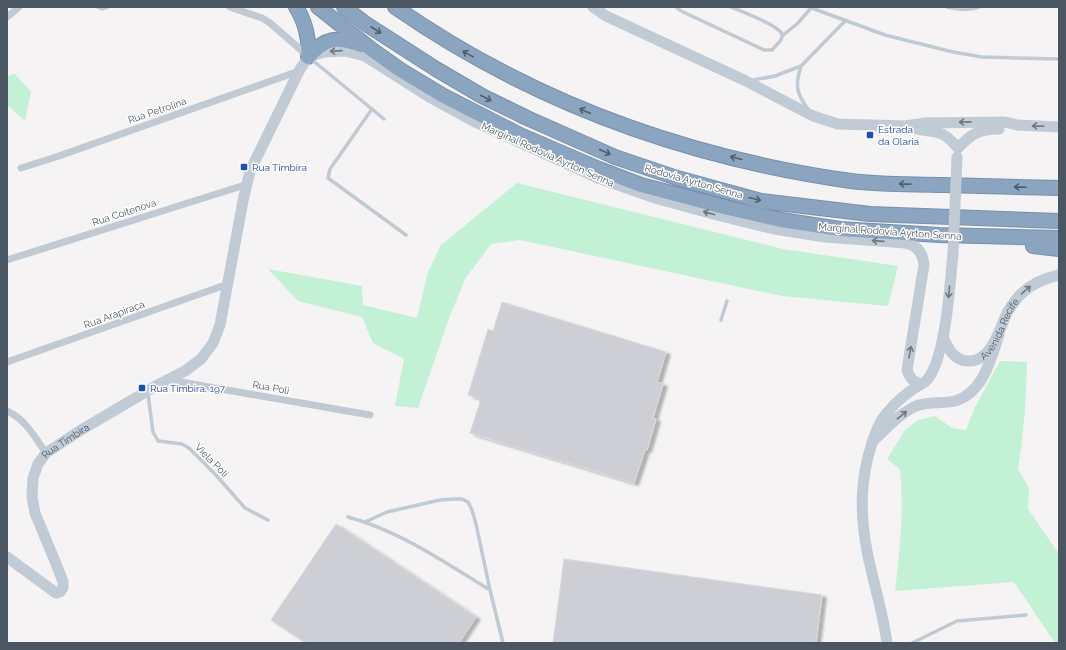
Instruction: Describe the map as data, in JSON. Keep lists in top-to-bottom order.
{
  "streets": {
    "highway": ["Marginal Rodovia Ayrton Senna", "Rodovia Ayrton Senna"],
    "street": [
      "Rua Petrolina",
      "Rua Coitenova",
      "Rua Arapiraca",
      "Avenida Recife",
      "Rua Poli",
      "Rua Timbira"
    ],
    "lane": ["Viela Poli"]
  },
  "crossings": [
    ["Rua Petrolina", "Rua Timbira"],
    ["Marginal Rodovia Ayrton Senna", "Rua Timbira"],
    ["Rua Coitenova", "Rua Timbira"],
    ["Rua Arapiraca", "Rua Timbira"],
    ["Rua Poli", "Rua Timbira"],
    ["Rua Timbira", "Viela Poli"]
  ],
  "one_way": ["Marginal Rodovia Ayrton Senna", "Avenida Recife"],
  "places": {
    "transit": ["Estrada da Olaria", "Rua Timbira", "Rua Timbira, 197"]
  }
}
